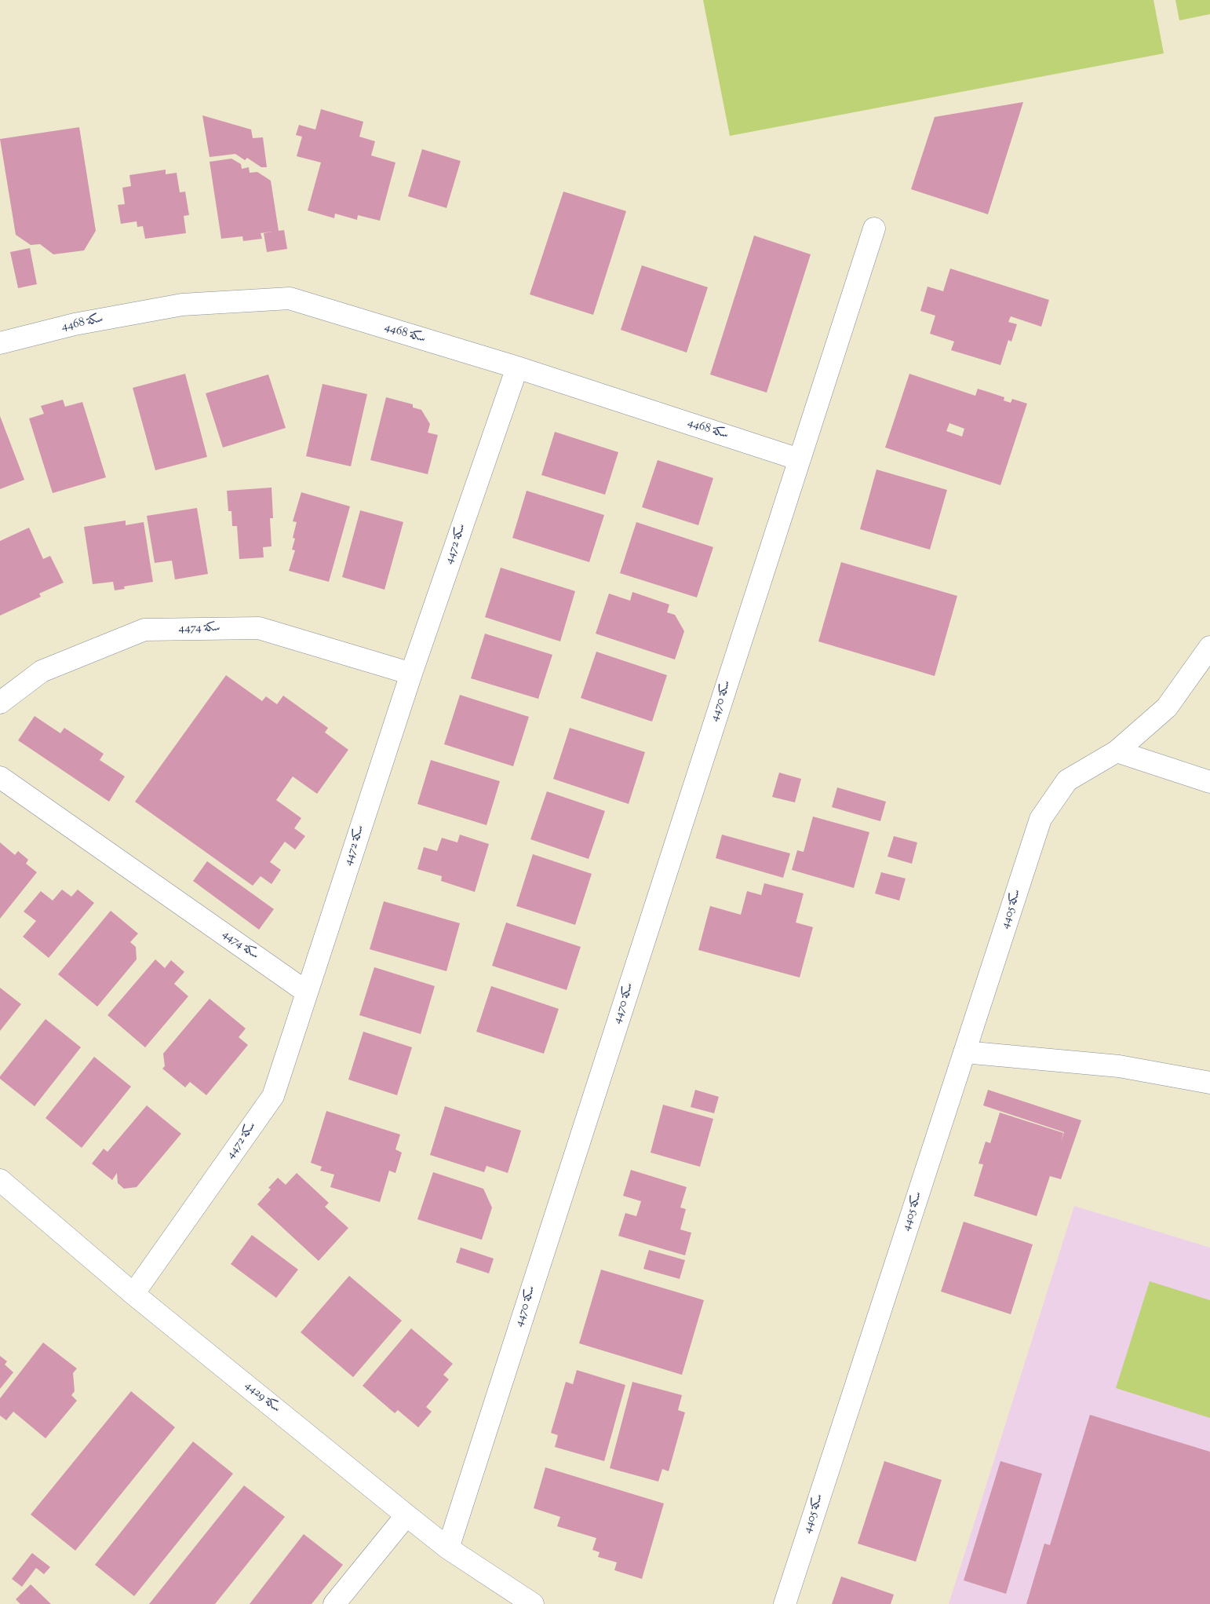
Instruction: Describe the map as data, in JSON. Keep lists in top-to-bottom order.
{
  "streets": {
    "street": [
      "سكة 4468",
      "سكة 4472",
      "سكة 4474",
      "سكة 4470",
      "سكة 4405",
      "سكة 4429"
    ]
  },
  "crossings": [
    ["سكة 4468", "سكة 4472"],
    ["سكة 4468", "سكة 4470"],
    ["سكة 4472", "سكة 4474"],
    ["سكة 4472", "سكة 4429"],
    ["سكة 4470", "سكة 4429"]
  ]
}
